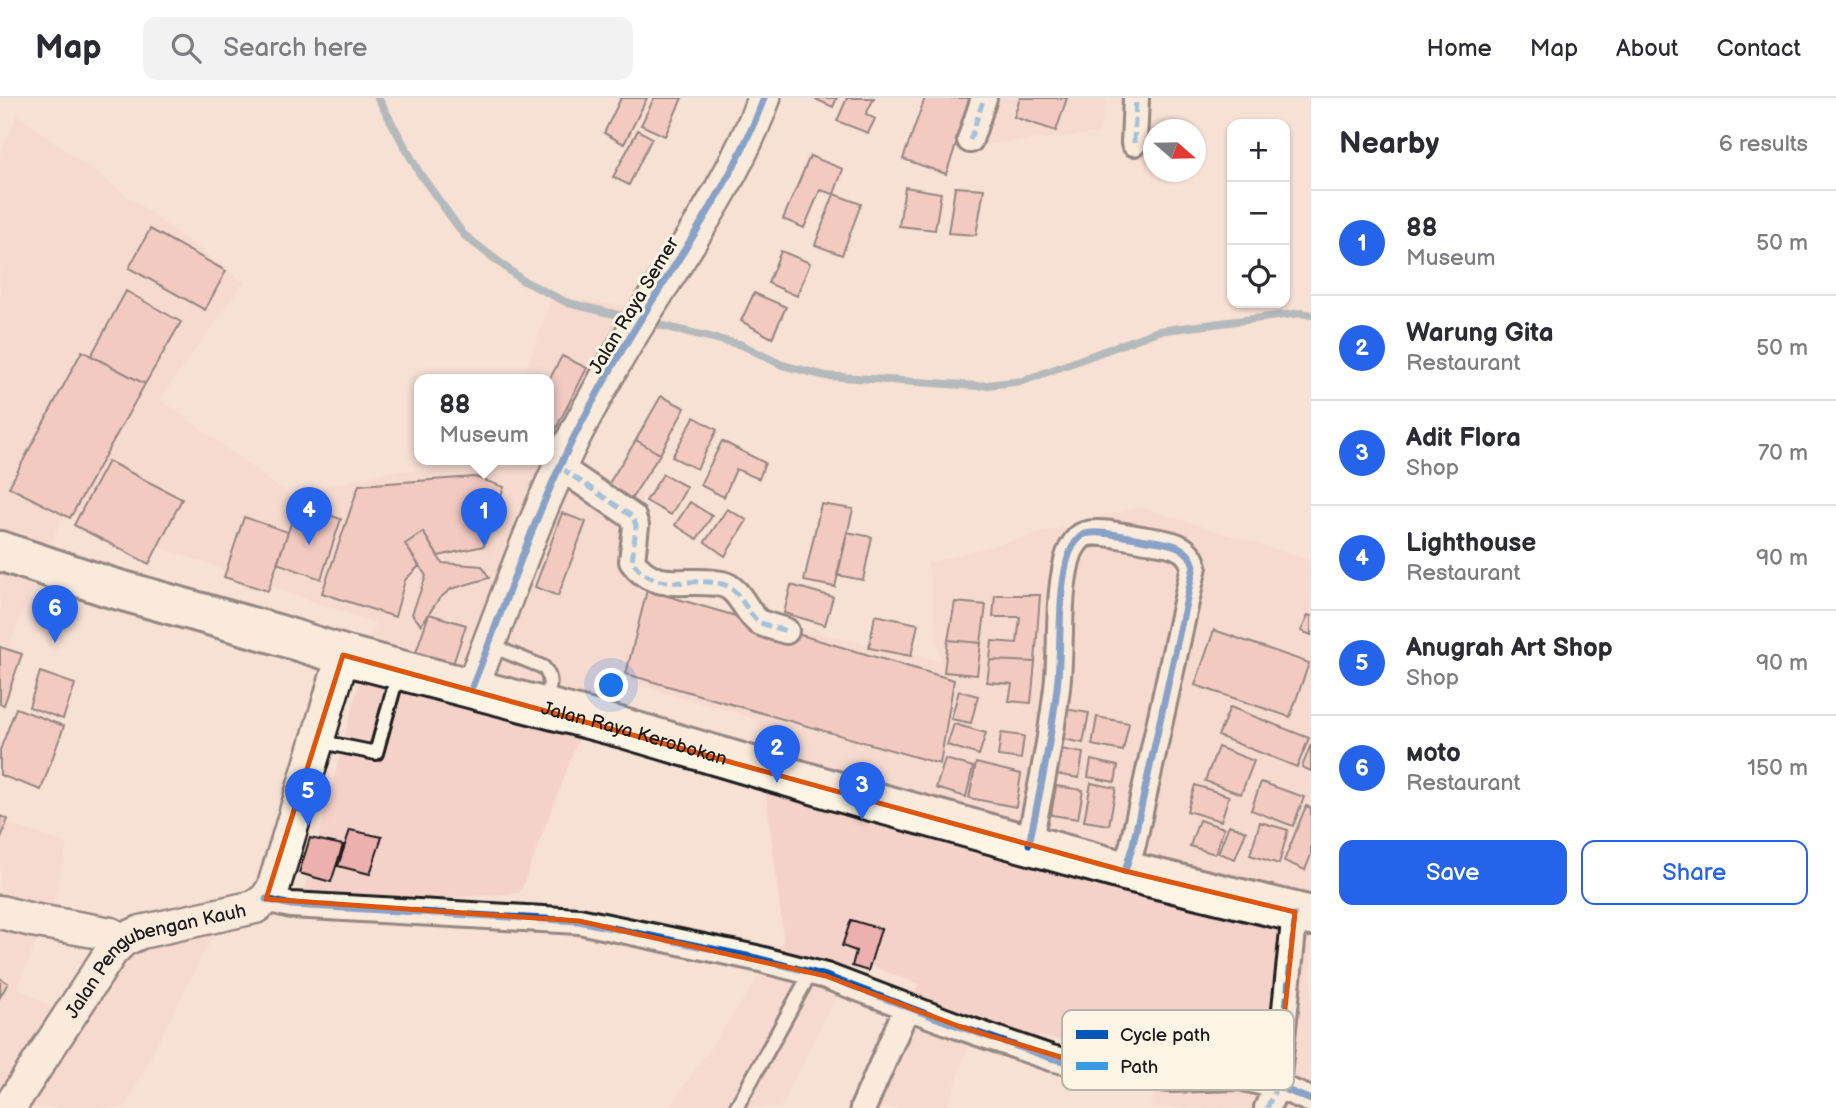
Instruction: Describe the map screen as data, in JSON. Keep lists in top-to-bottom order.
{
  "streets": {
    "main road": ["Jalan Raya Kerobokan"],
    "street": ["Jalan Raya Semer", "Jalan Pengubengan Kauh"]
  },
  "crossings": [
    ["Jalan Raya Semer", "Jalan Raya Kerobokan"],
    ["Jalan Raya Kerobokan", "Jalan Pengubengan Kauh"]
  ],
  "legend": ["Cycle path", "Path"],
  "north": "right",
  "page": {
    "header": "Map",
    "search": "Search here",
    "nav": [
      "Home",
      "Map",
      "About",
      "Contact"
    ],
    "heading": ["Nearby", "6 results"],
    "map_buttons": ["+", "−"],
    "list": [
      {
        "mark": "1",
        "name": "88",
        "note": "Museum",
        "value": "50 m"
      },
      {
        "mark": "2",
        "name": "Warung Gita",
        "note": "Restaurant",
        "value": "50 m"
      },
      {
        "mark": "3",
        "name": "Adit Flora",
        "note": "Shop",
        "value": "70 m"
      },
      {
        "mark": "4",
        "name": "Lighthouse",
        "note": "Restaurant",
        "value": "90 m"
      },
      {
        "mark": "5",
        "name": "Anugrah Art Shop",
        "note": "Shop",
        "value": "90 m"
      },
      {
        "mark": "6",
        "name": "моto",
        "note": "Restaurant",
        "value": "150 m"
      }
    ],
    "popup": ["88", "Museum"],
    "pins": [
      "4",
      "1",
      "6",
      "2",
      "3",
      "5"
    ],
    "buttons": ["Save", "Share"]
  }
}
